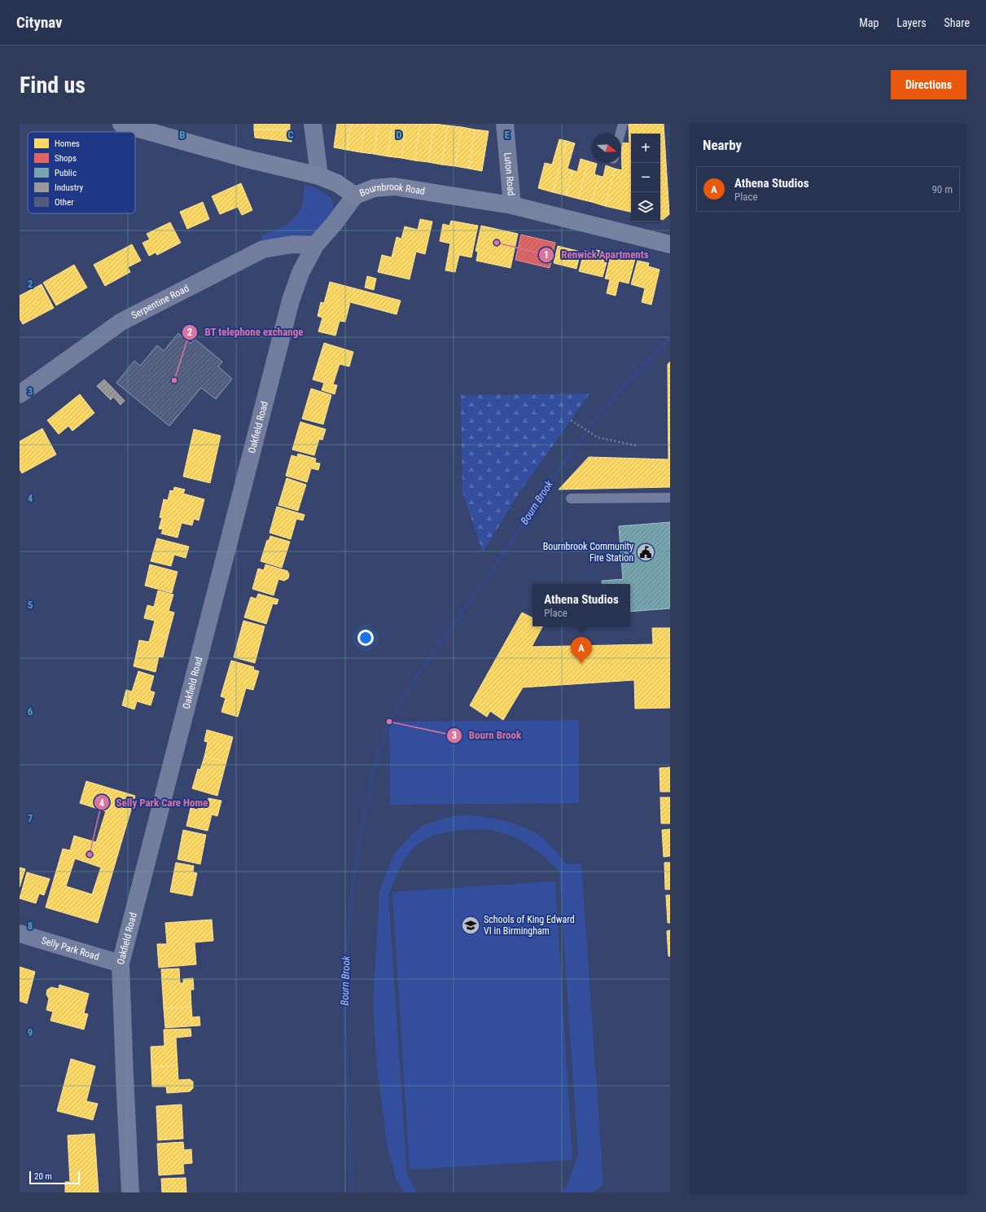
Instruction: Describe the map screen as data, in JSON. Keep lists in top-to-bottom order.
{
  "streets": {
    "street": [
      "Luton Road",
      "Bournbrook Road",
      "Serpentine Road",
      "Oakfield Road",
      "Selly Park Road"
    ]
  },
  "crossings": [
    ["Luton Road", "Bournbrook Road"],
    ["Bournbrook Road", "Oakfield Road"],
    ["Serpentine Road", "Oakfield Road"],
    ["Oakfield Road", "Selly Park Road"]
  ],
  "water": ["Bourn Brook"],
  "places": {
    "other": [
      "Renwick Apartments",
      "BT telephone exchange",
      "Bourn Brook",
      "Selly Park Care Home"
    ],
    "public building": ["Bournbrook Community Fire Station"],
    "school or university": ["Schools of King Edward VI in Birmingham"]
  },
  "legend": [
    "Homes",
    "Shops",
    "Public",
    "Industry",
    "Other"
  ],
  "scale_bar": "20 m",
  "north": "right",
  "page": {
    "header": "Citynav",
    "nav": ["Map", "Layers", "Share"],
    "buttons": "Directions",
    "title": "Find us",
    "heading": "Nearby",
    "map_buttons": ["+", "−"],
    "list": [
      {
        "mark": "A",
        "name": "Athena Studios",
        "note": "Place",
        "value": "90 m"
      }
    ],
    "popup": ["Athena Studios", "Place"],
    "pins": "A",
    "scale": "20 m"
  },
  "grid": {
    "columns": [
      "B",
      "C",
      "D",
      "E"
    ],
    "rows": [
      "2",
      "3",
      "4",
      "5",
      "6",
      "7",
      "8",
      "9"
    ]
  }
}
